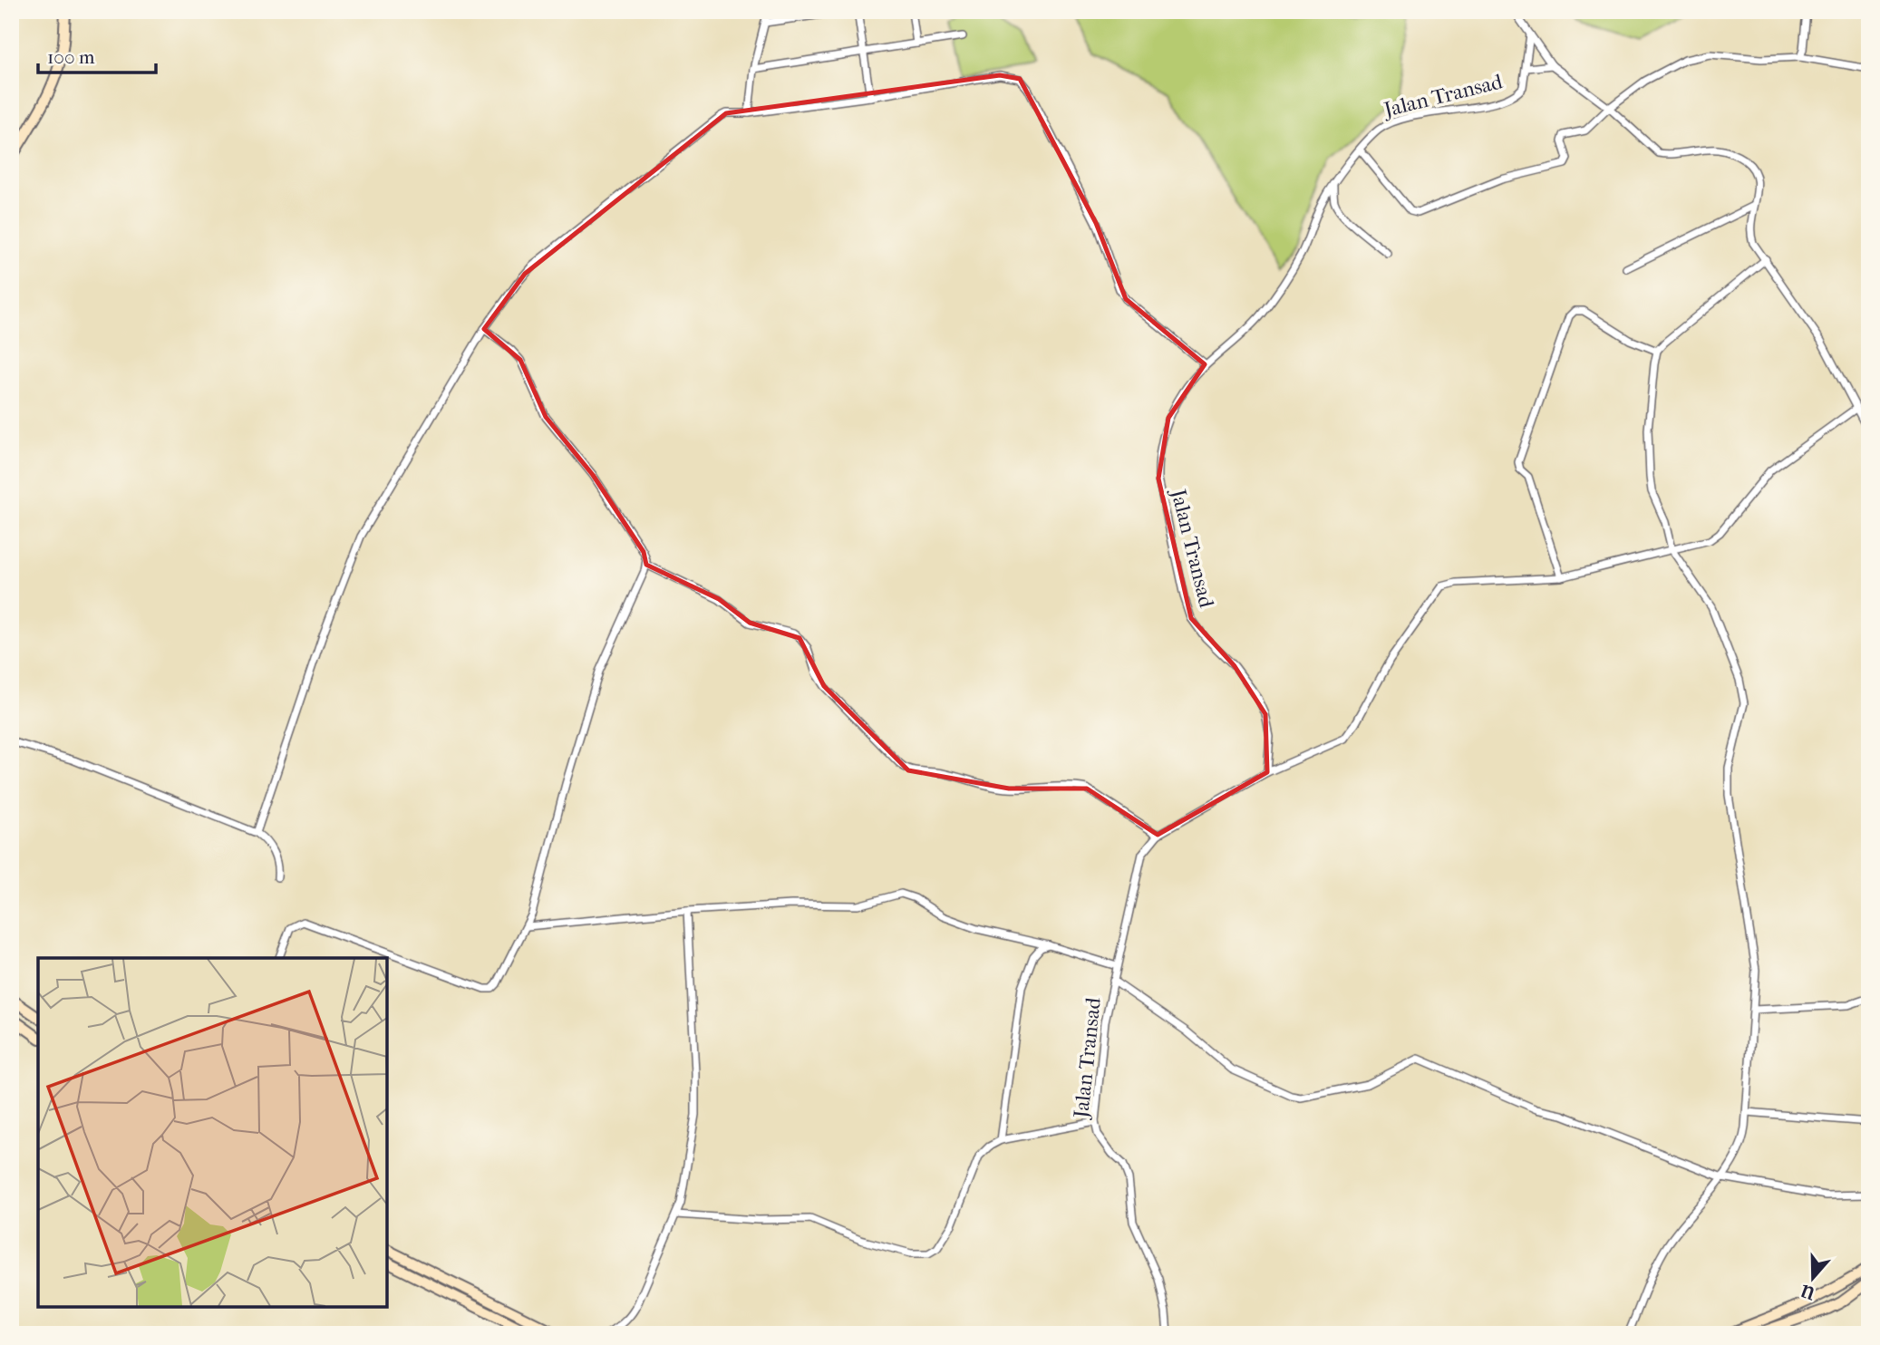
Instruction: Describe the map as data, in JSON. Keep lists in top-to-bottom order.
{
  "streets": {
    "street": ["Jalan Transad"]
  },
  "scale_bar": "100 m",
  "north": "bottom"
}
